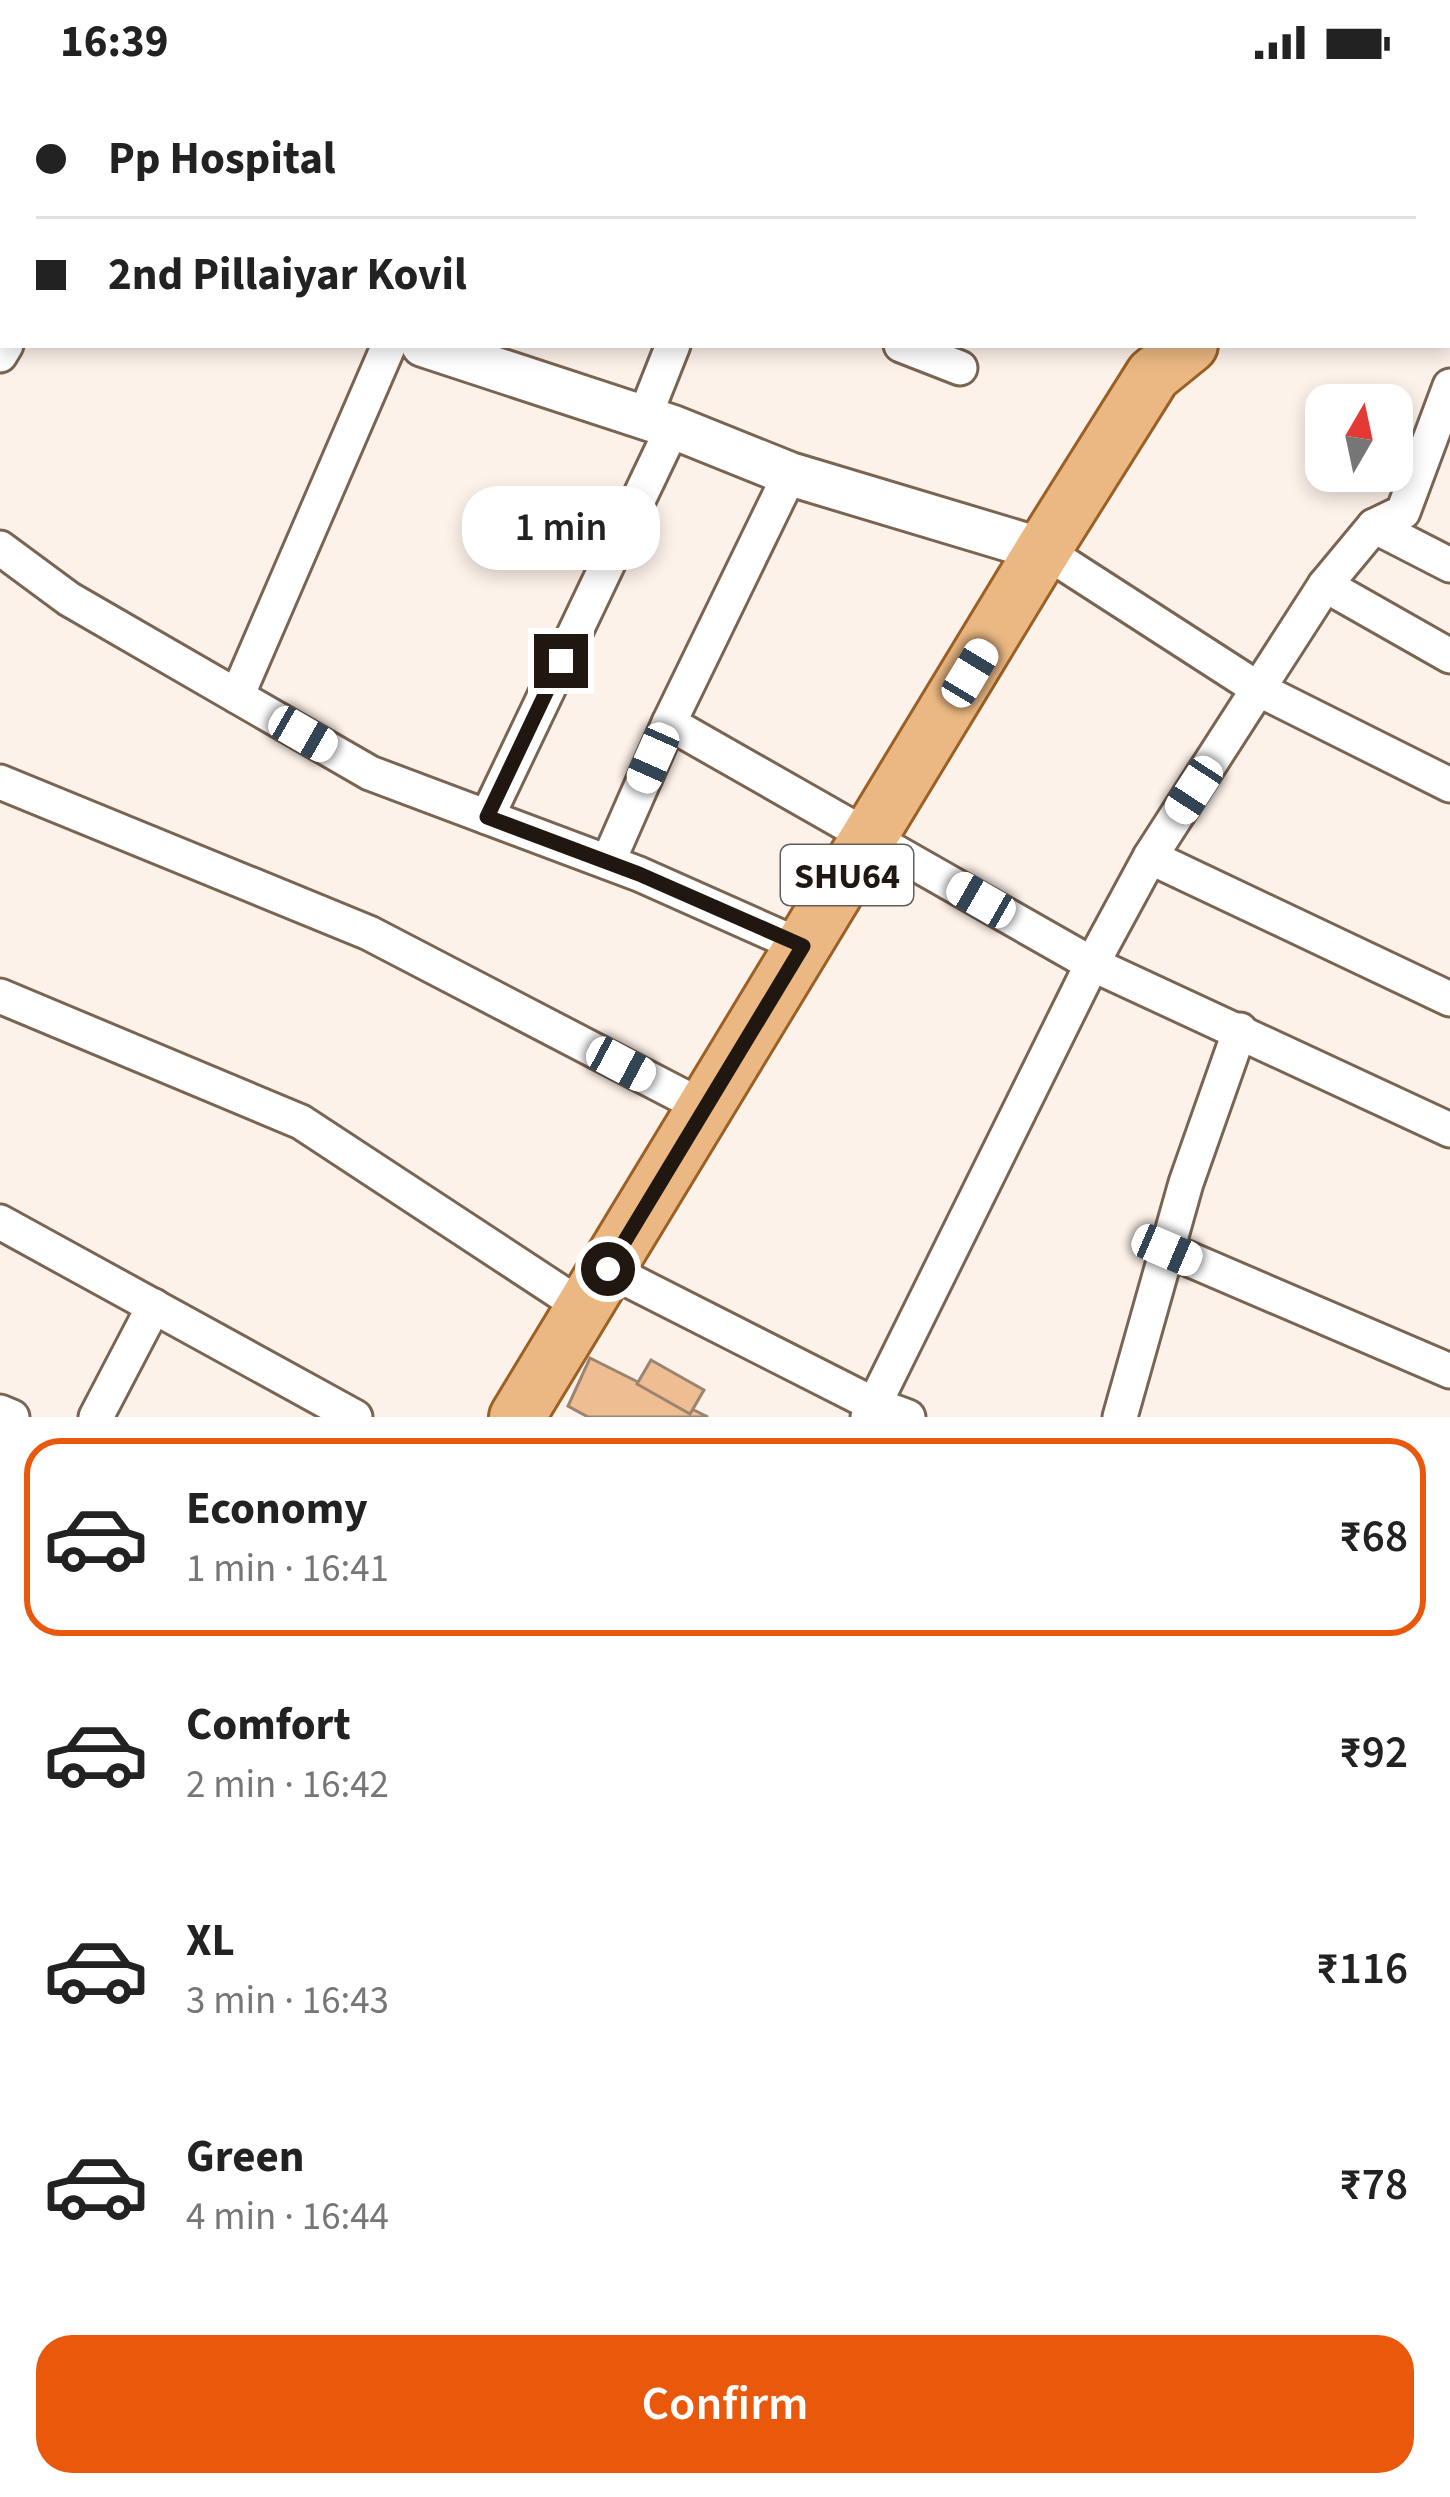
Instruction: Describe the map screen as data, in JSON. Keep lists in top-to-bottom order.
{
  "streets": {
    "main road": ["SHU64"]
  },
  "north": "top",
  "page": {
    "status": "16:39",
    "banner": ["Pp Hospital", "2nd Pillaiyar Kovil"],
    "bubble": "1 min",
    "list": [
      {
        "name": "Economy",
        "note": "1 min · 16:41",
        "value": "₹68"
      },
      {
        "name": "Comfort",
        "note": "2 min · 16:42",
        "value": "₹92"
      },
      {
        "name": "XL",
        "note": "3 min · 16:43",
        "value": "₹116"
      },
      {
        "name": "Green",
        "note": "4 min · 16:44",
        "value": "₹78"
      }
    ],
    "buttons": "Confirm"
  }
}
